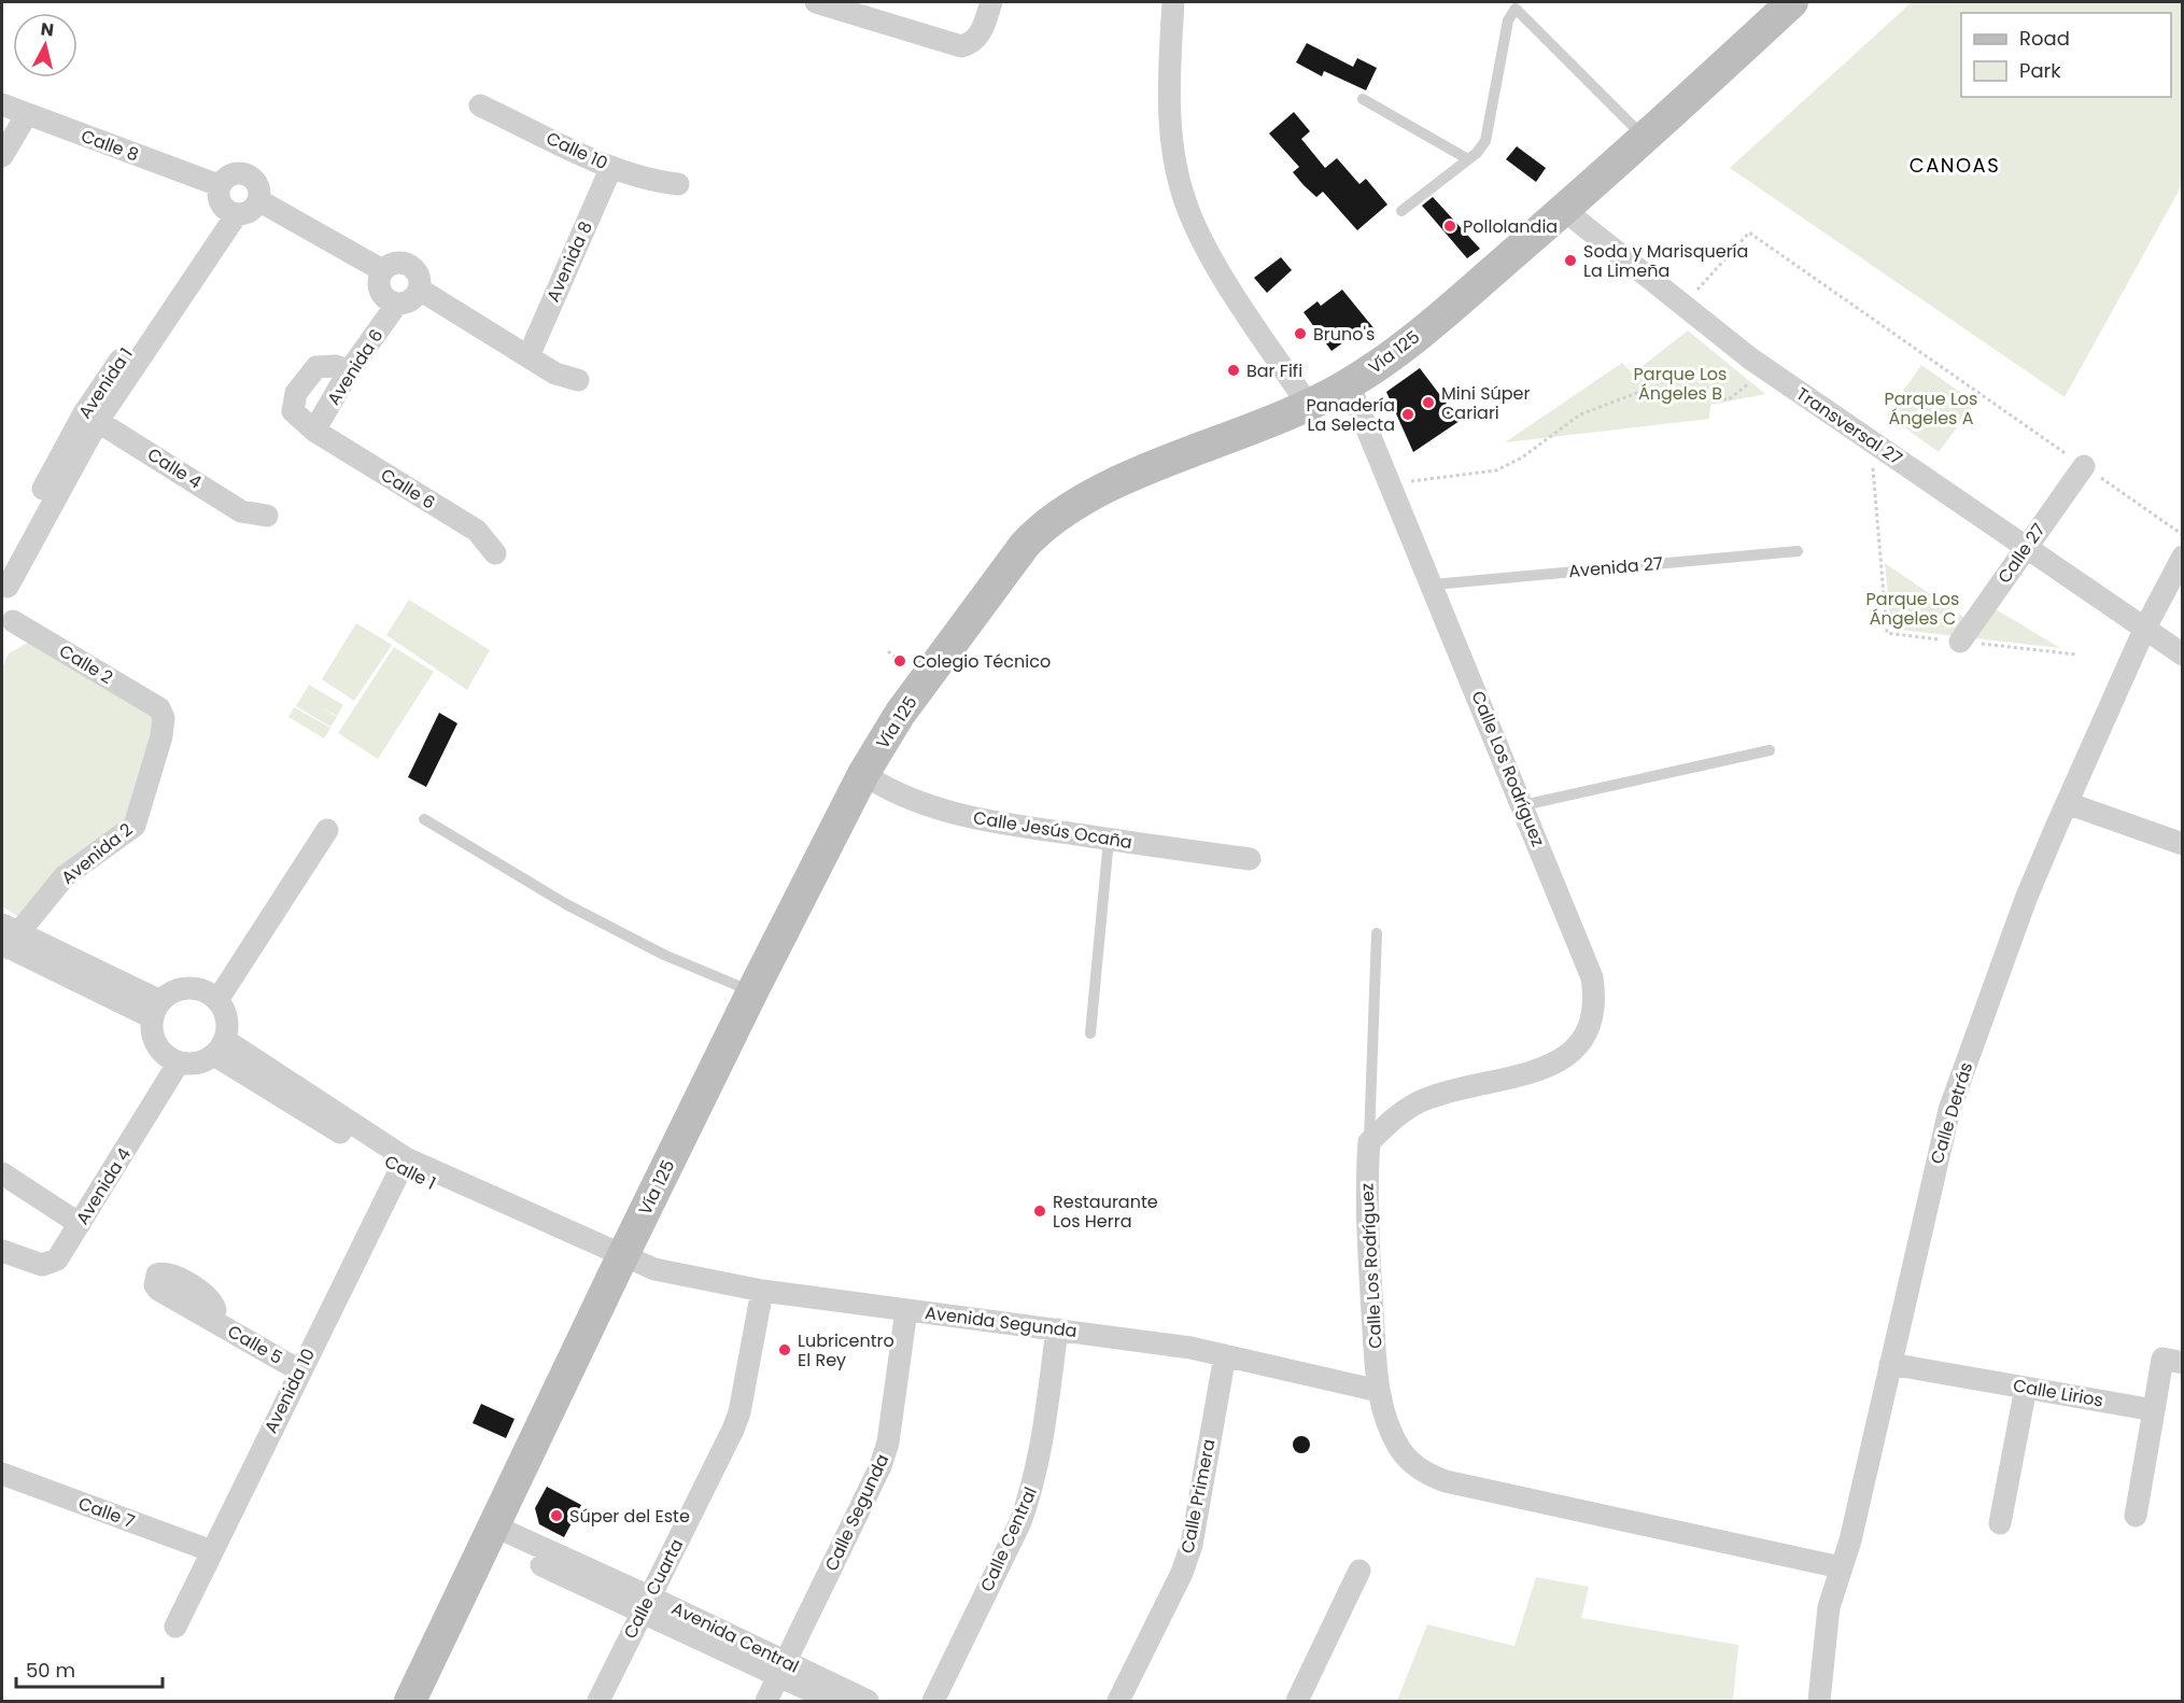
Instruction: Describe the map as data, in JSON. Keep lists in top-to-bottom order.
{
  "streets": {
    "main road": ["Vía 125"],
    "street": [
      "Calle 8",
      "Calle 10",
      "Avenida 8",
      "Avenida 6",
      "Avenida 1",
      "Transversal 27",
      "Calle 4",
      "Calle 6",
      "Calle 27",
      "Calle 2",
      "Calle Los Rodríguez",
      "Calle Jesús Ocaña",
      "Avenida 2",
      "Calle Detrás",
      "Calle 1",
      "Avenida 4",
      "Avenida Segunda",
      "Calle 5",
      "Avenida 10",
      "Calle Lirios",
      "Calle Primera",
      "Calle 7",
      "Calle Segunda",
      "Calle Central",
      "Calle Cuarta",
      "Avenida Central"
    ],
    "lane": ["Avenida 27"]
  },
  "crossings": [
    ["Calle 8", "Avenida 1"],
    ["Calle 10", "Avenida 8"],
    ["Vía 125", "Transversal 27"],
    ["Vía 125", "Calle Los Rodríguez"],
    ["Vía 125", "Calle Jesús Ocaña"],
    ["Vía 125", "Calle 1"],
    ["Vía 125", "Avenida Segunda"],
    ["Vía 125", "Avenida Central"],
    ["Avenida 6", "Calle 6"],
    ["Avenida 1", "Calle 4"],
    ["Transversal 27", "Calle 27"],
    ["Transversal 27", "Calle Detrás"],
    ["Avenida 27", "Calle Los Rodríguez"],
    ["Calle 2", "Avenida 2"],
    ["Calle Los Rodríguez", "Calle Detrás"],
    ["Calle Los Rodríguez", "Avenida Segunda"],
    ["Calle Detrás", "Calle Lirios"],
    ["Calle 1", "Avenida 4"],
    ["Calle 1", "Avenida Segunda"],
    ["Calle 1", "Avenida 10"],
    ["Avenida Segunda", "Calle Primera"],
    ["Avenida Segunda", "Calle Segunda"],
    ["Avenida Segunda", "Calle Central"],
    ["Avenida Segunda", "Calle Cuarta"],
    ["Calle 5", "Avenida 10"],
    ["Avenida 10", "Calle 7"],
    ["Calle Segunda", "Avenida Central"],
    ["Calle Cuarta", "Avenida Central"]
  ],
  "districts": ["CANOAS"],
  "parks": ["Parque Los Ángeles B", "Parque Los Ángeles A", "Parque Los Ángeles C"],
  "places": [
    "Pollolandia",
    "Soda y Marisquería La Limeña",
    "Bruno's",
    "Bar Fifi",
    "Mini Súper Cariari",
    "Panadería La Selecta",
    "Colegio Técnico",
    "Restaurante Los Herra",
    "Lubricentro El Rey",
    "Súper del Este"
  ],
  "legend": ["Road", "Park"],
  "scale_bar": "50 m",
  "north": "top"
}
